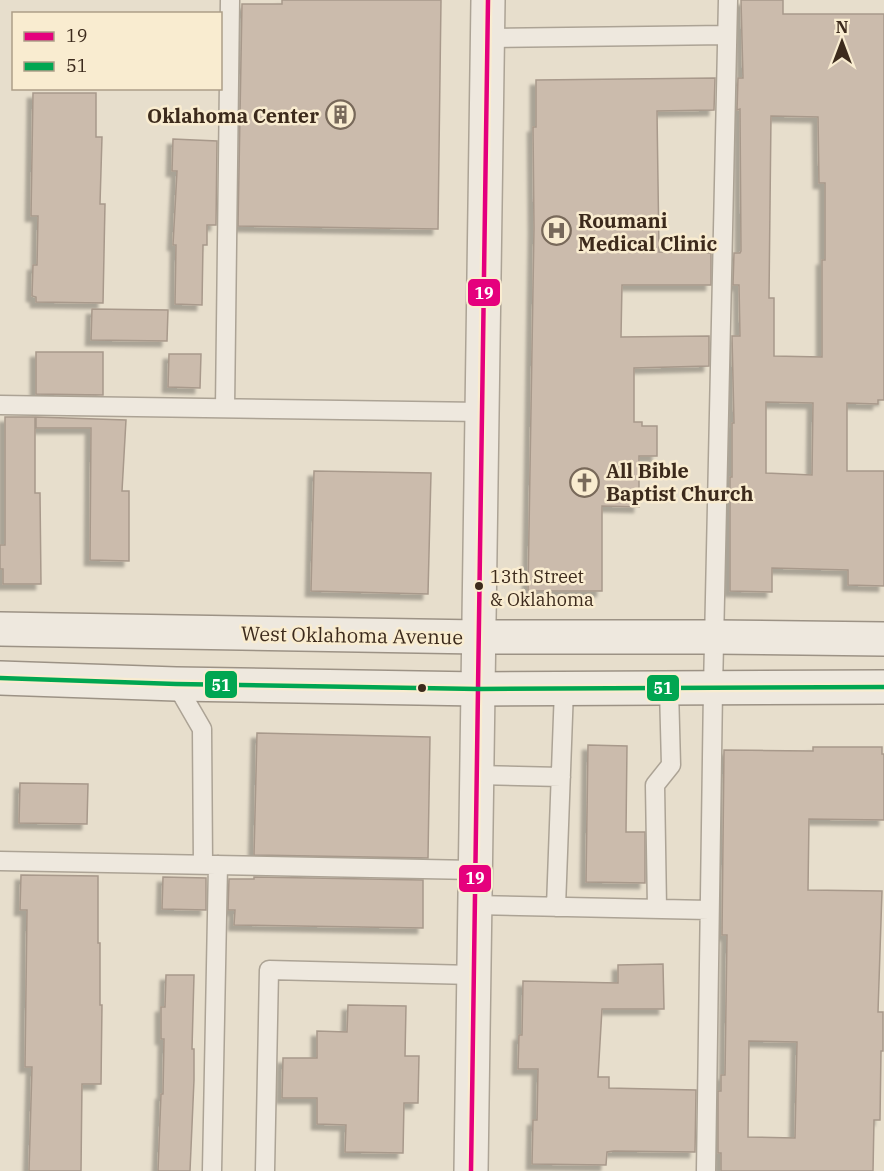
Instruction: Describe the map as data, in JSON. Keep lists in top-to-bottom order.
{
  "streets": {
    "main road": ["West Oklahoma Avenue"]
  },
  "places": {
    "building": ["Oklahoma Center"],
    "hospital": ["Roumani Medical Clinic"],
    "church": ["All Bible Baptist Church"],
    "other": ["13th Street & Oklahoma"]
  },
  "lines": ["transit line 19", "transit line 51"],
  "legend": ["19", "51"],
  "north": "top"
}
